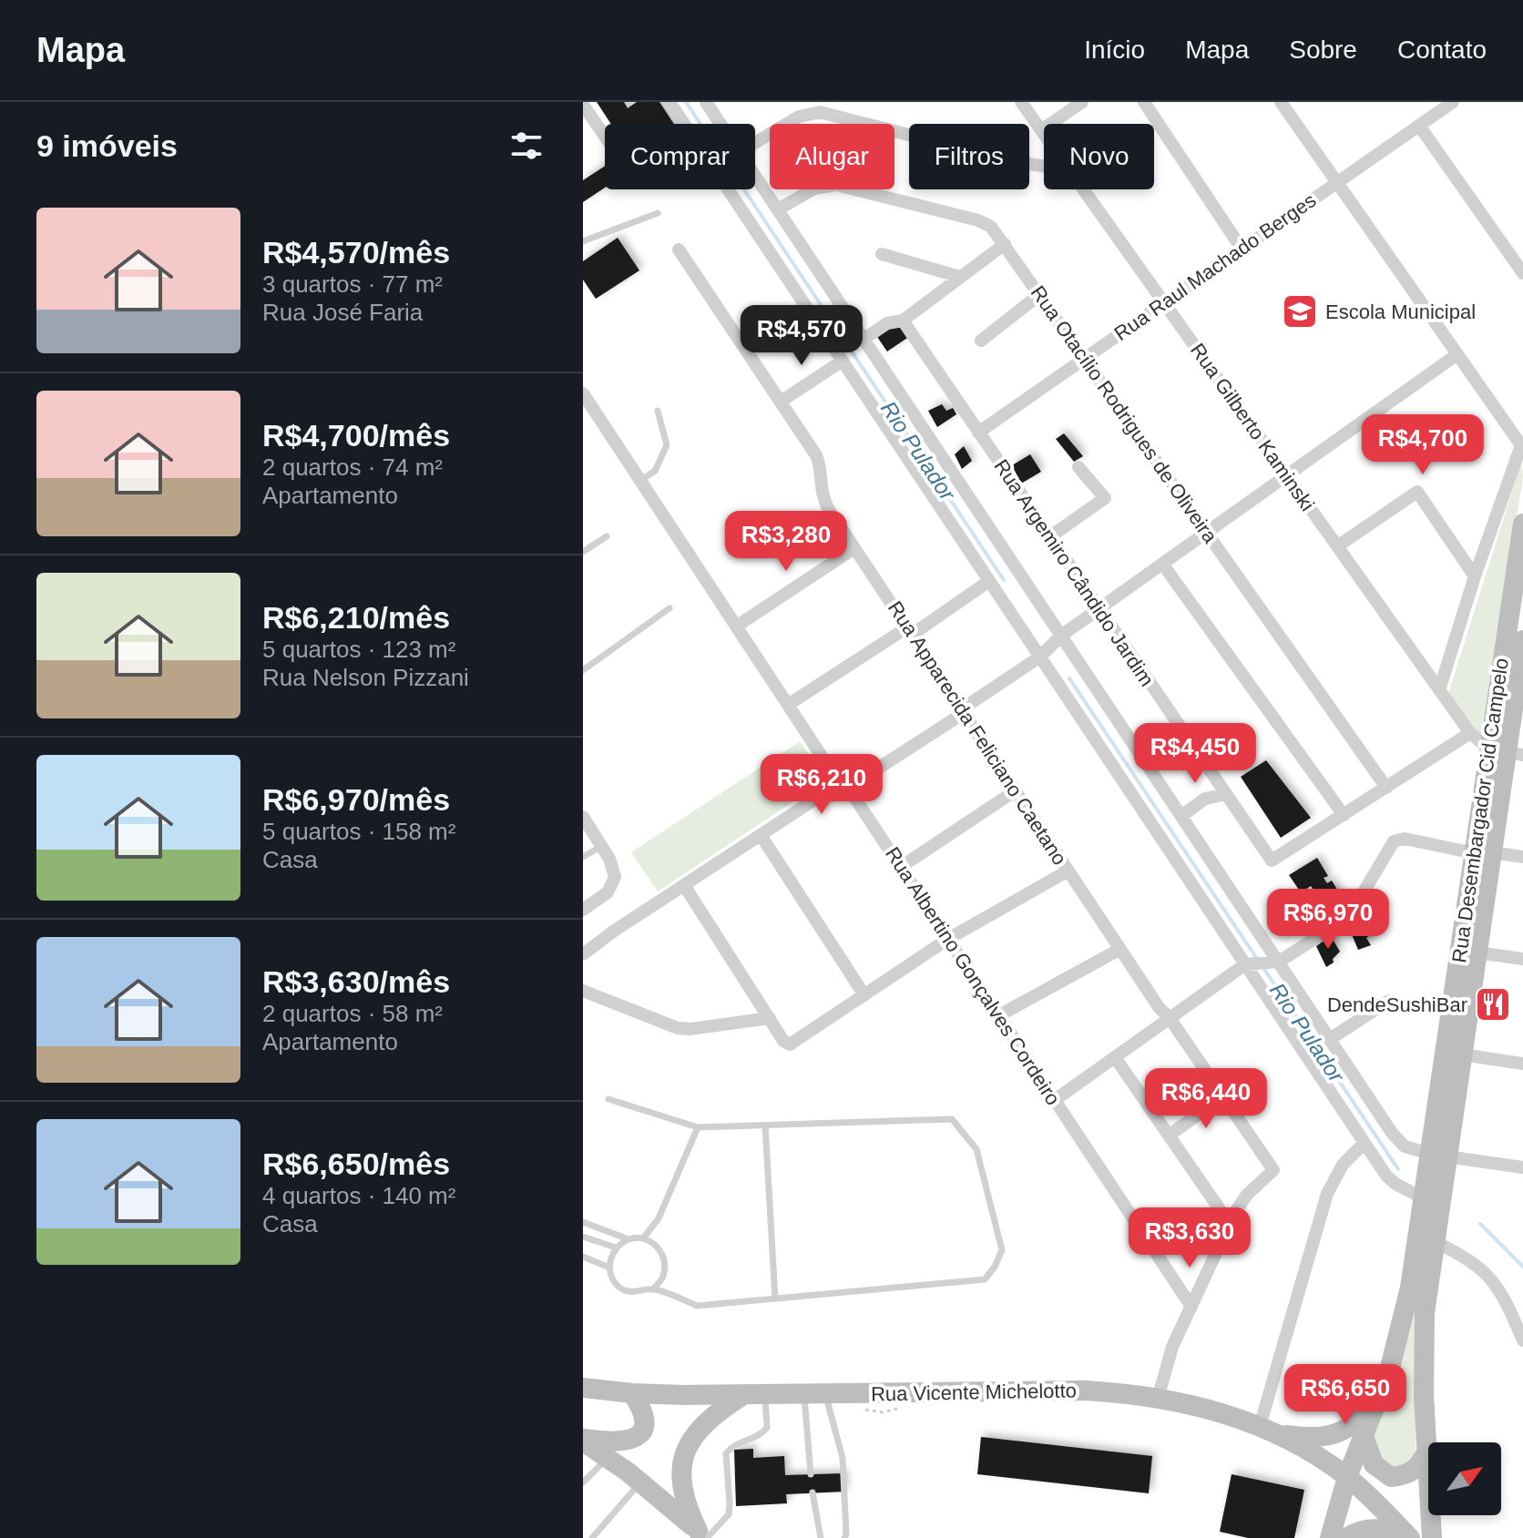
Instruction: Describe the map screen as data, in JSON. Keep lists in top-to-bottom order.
{
  "streets": {
    "main road": ["Rua Desembargador Cid Campelo", "Rua Vicente Michelotto"],
    "street": [
      "Rua Raul Machado Berges",
      "Rua Otacílio Rodrigues de Oliveira",
      "Rua Gilberto Kaminski",
      "Rua Argemiro Cândido Jardim",
      "Rua Apparecida Feliciano Caetano",
      "Rua Albertino Gonçalves Cordeiro"
    ]
  },
  "crossings": [
    ["Rua Raul Machado Berges", "Rua Otacílio Rodrigues de Oliveira"],
    ["Rua Raul Machado Berges", "Rua Gilberto Kaminski"],
    ["Rua Raul Machado Berges", "Rua Argemiro Cândido Jardim"],
    ["Rua Gilberto Kaminski", "Rua Desembargador Cid Campelo"],
    ["Rua Desembargador Cid Campelo", "Rua Vicente Michelotto"]
  ],
  "water": ["Rio Pulador"],
  "places": {
    "school or university": ["Escola Municipal"],
    "restaurant": ["DendeSushiBar"]
  },
  "north": "top right",
  "page": {
    "header": "Mapa",
    "nav": [
      "Início",
      "Mapa",
      "Sobre",
      "Contato"
    ],
    "heading": "9 imóveis",
    "chip": [
      "Comprar",
      "Alugar",
      "Filtros",
      "Novo"
    ],
    "list": [
      {
        "name": "R$4,570/mês",
        "note": "3 quartos · 77 m² · Rua José Faria"
      },
      {
        "name": "R$4,700/mês",
        "note": "2 quartos · 74 m² · Apartamento"
      },
      {
        "name": "R$6,210/mês",
        "note": "5 quartos · 123 m² · Rua Nelson Pizzani"
      },
      {
        "name": "R$6,970/mês",
        "note": "5 quartos · 158 m² · Casa"
      },
      {
        "name": "R$3,630/mês",
        "note": "2 quartos · 58 m² · Apartamento"
      },
      {
        "name": "R$6,650/mês",
        "note": "4 quartos · 140 m² · Casa"
      }
    ],
    "price": [
      "R$4,570",
      "R$4,700",
      "R$3,280",
      "R$4,450",
      "R$6,210",
      "R$6,970",
      "R$6,440",
      "R$3,630",
      "R$6,650"
    ]
  }
}
